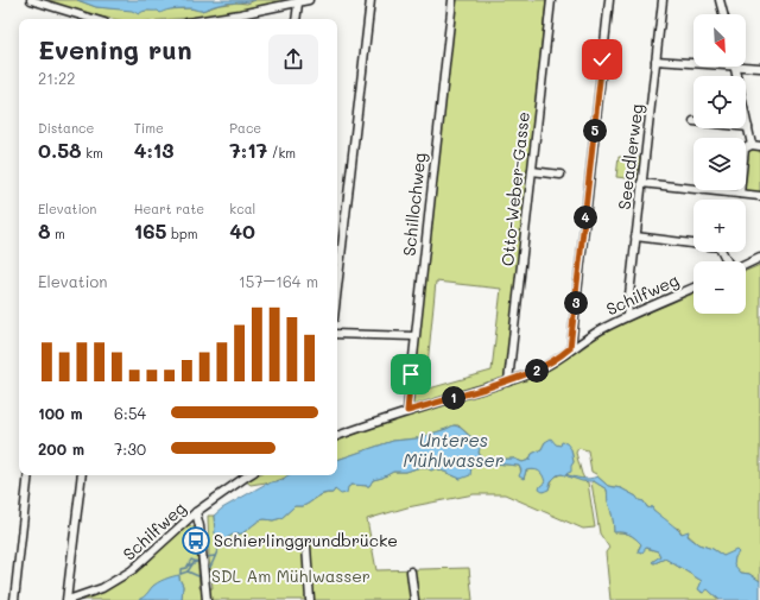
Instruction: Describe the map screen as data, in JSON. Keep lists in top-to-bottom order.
{
  "streets": {
    "street": [
      "Seeadlerweg",
      "Otto-Weber-Gasse",
      "Schillochweg",
      "Schilfweg"
    ]
  },
  "crossings": [
    ["Seeadlerweg", "Schilfweg"],
    ["Otto-Weber-Gasse", "Schilfweg"],
    ["Schillochweg", "Schilfweg"]
  ],
  "water": ["Unteres Mühlwasser"],
  "parks": ["SDL Am Mühlwasser"],
  "places": {
    "bus stop": ["Schierlinggrundbrücke"]
  },
  "north": "bottom right",
  "page": {
    "map_buttons": ["+", "−"],
    "heading": ["Evening run", "21:22"],
    "stats": [
      ["Distance", "0.58 km"],
      ["Time", "4:13"],
      ["Pace", "7:17 /km"],
      ["Elevation", "8 m"],
      ["Heart rate", "165 bpm"],
      ["kcal", "40"]
    ],
    "pins": [
      "5",
      "4",
      "3",
      "2",
      "1"
    ],
    "chart": ["Elevation", "157–164 m"],
    "list": [
      {
        "name": "100 m",
        "note": "6:54"
      },
      {
        "name": "200 m",
        "note": "7:30"
      }
    ]
  }
}
